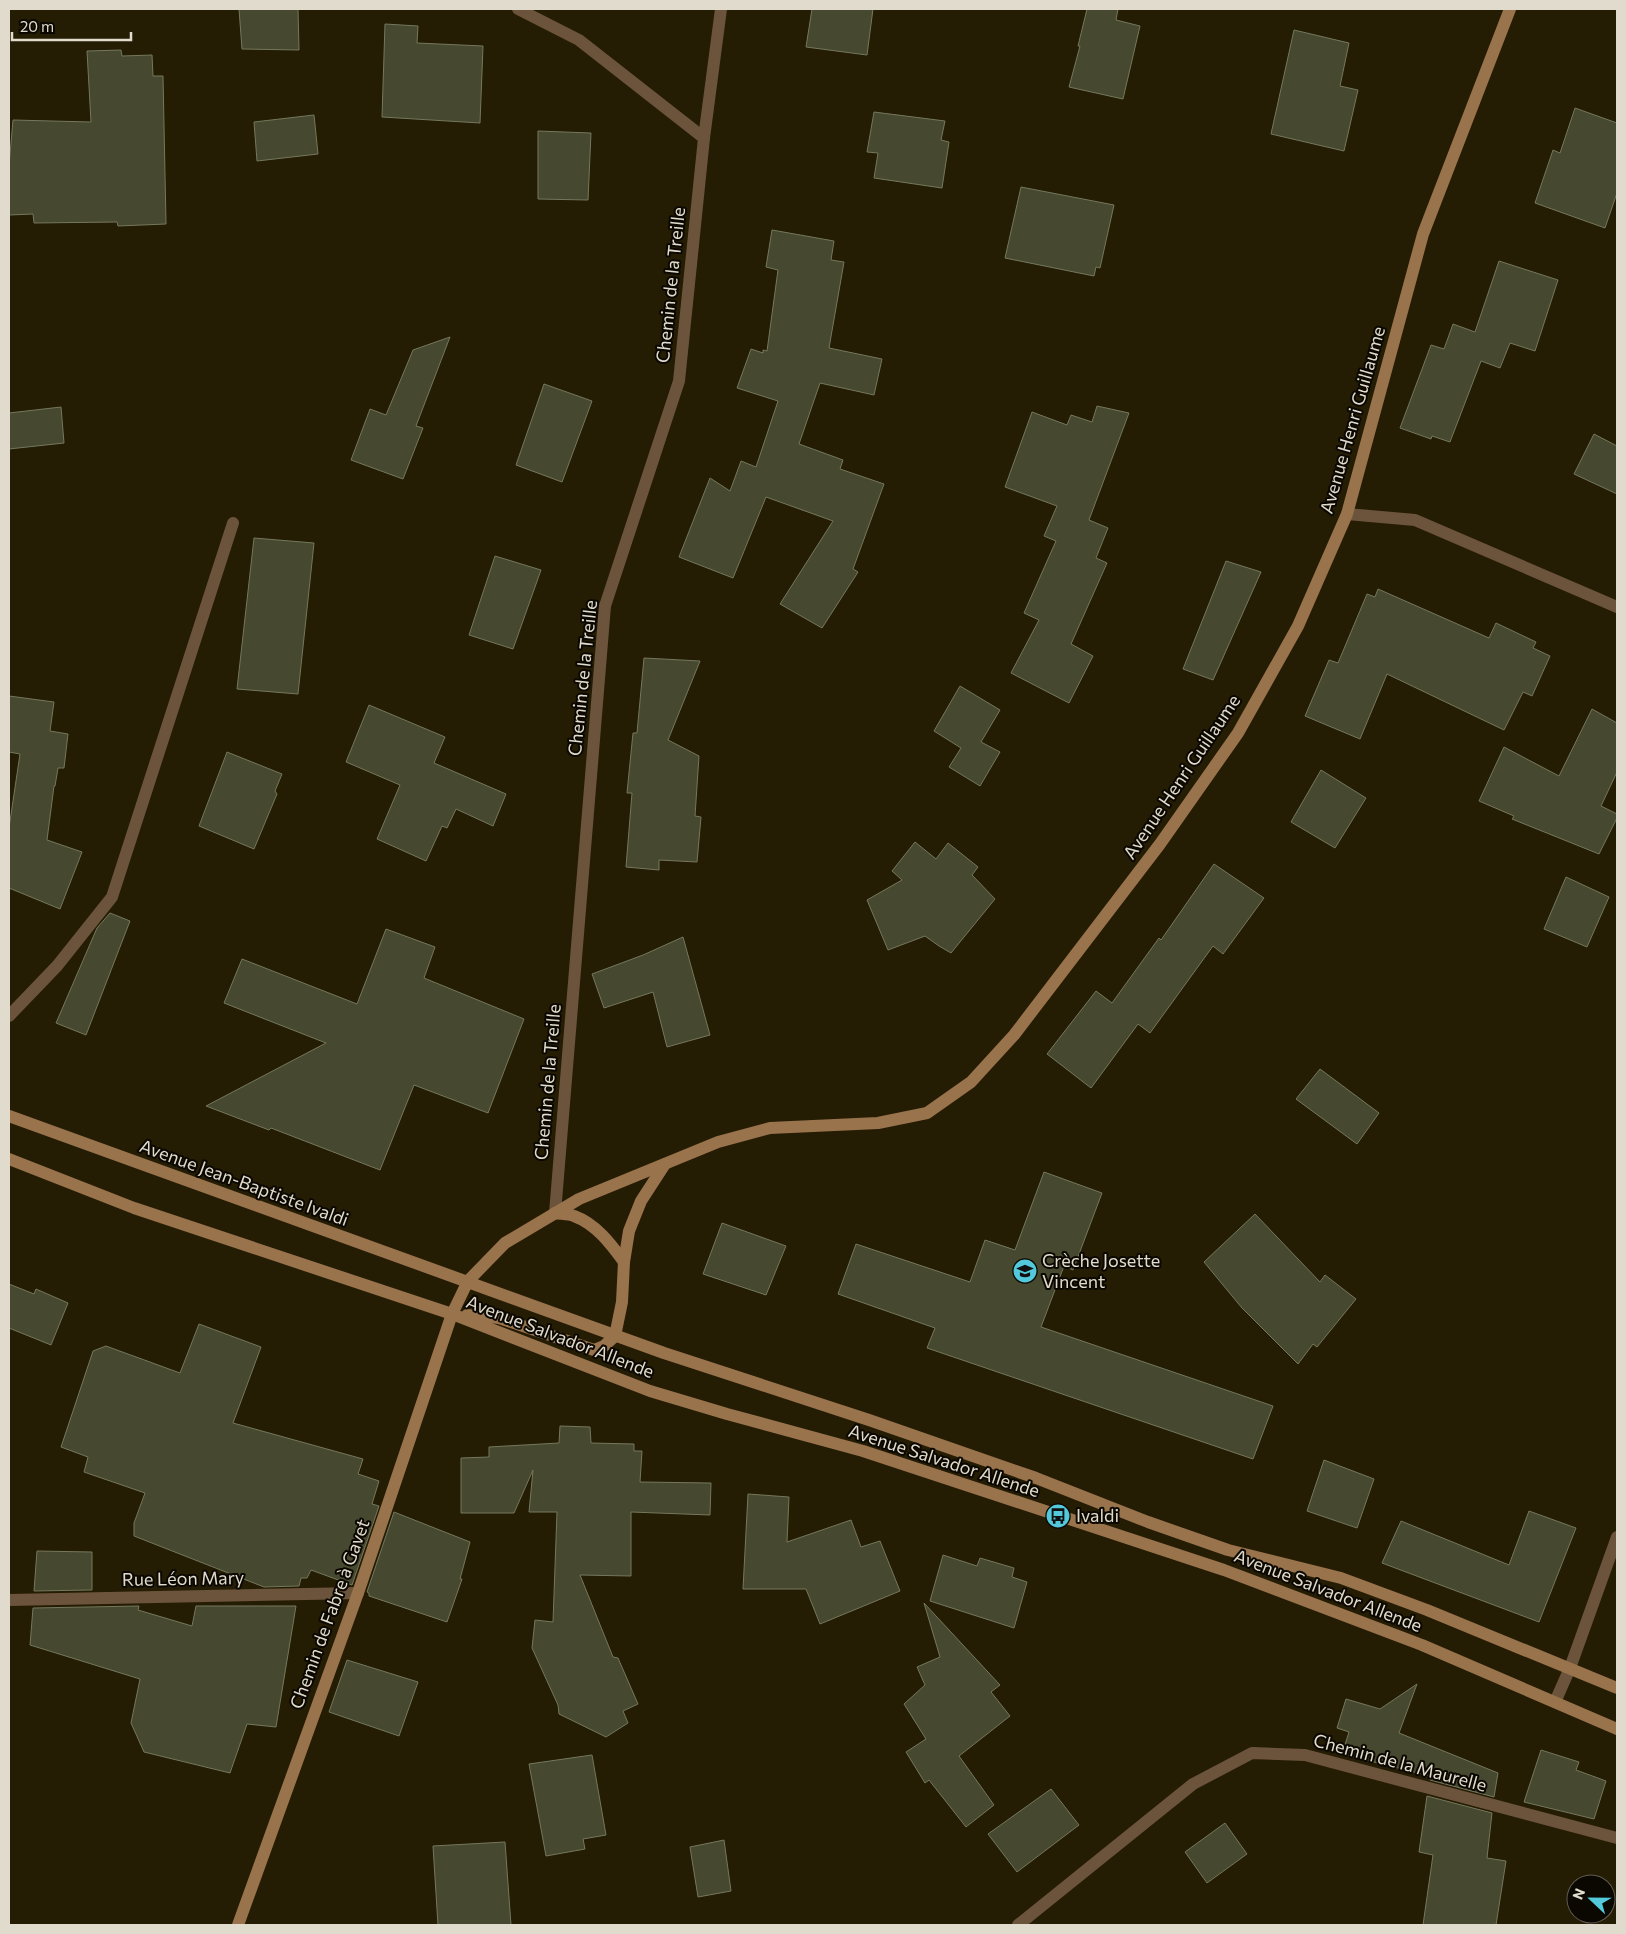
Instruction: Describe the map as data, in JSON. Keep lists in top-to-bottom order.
{
  "streets": {
    "main road": [
      "Avenue Henri Guillaume",
      "Avenue Jean-Baptiste Ivaldi",
      "Avenue Salvador Allende",
      "Chemin de Fabre à Gavet"
    ],
    "street": ["Chemin de la Treille", "Rue Léon Mary", "Chemin de la Maurelle"]
  },
  "crossings": [
    ["Chemin de la Treille", "Avenue Henri Guillaume"],
    ["Avenue Henri Guillaume", "Avenue Jean-Baptiste Ivaldi"],
    ["Avenue Henri Guillaume", "Avenue Salvador Allende"],
    ["Avenue Henri Guillaume", "Chemin de Fabre à Gavet"],
    ["Avenue Jean-Baptiste Ivaldi", "Avenue Salvador Allende"],
    ["Avenue Salvador Allende", "Chemin de Fabre à Gavet"],
    ["Rue Léon Mary", "Chemin de Fabre à Gavet"]
  ],
  "places": {
    "school or university": ["Crèche Josette Vincent"],
    "bus stop": ["Ivaldi"]
  },
  "scale_bar": "20 m",
  "north": "left"
}
